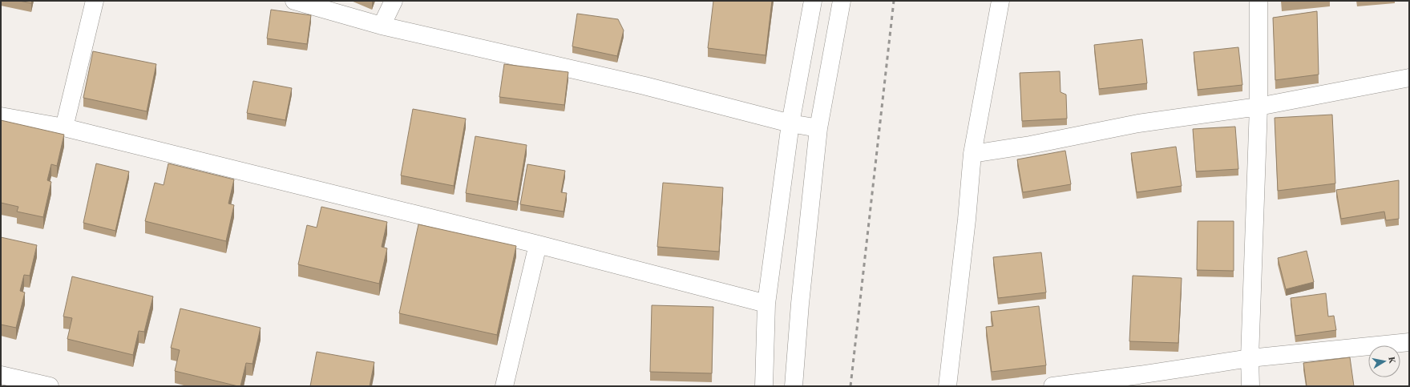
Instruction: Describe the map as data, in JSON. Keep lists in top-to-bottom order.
{
  "north": "right"
}
